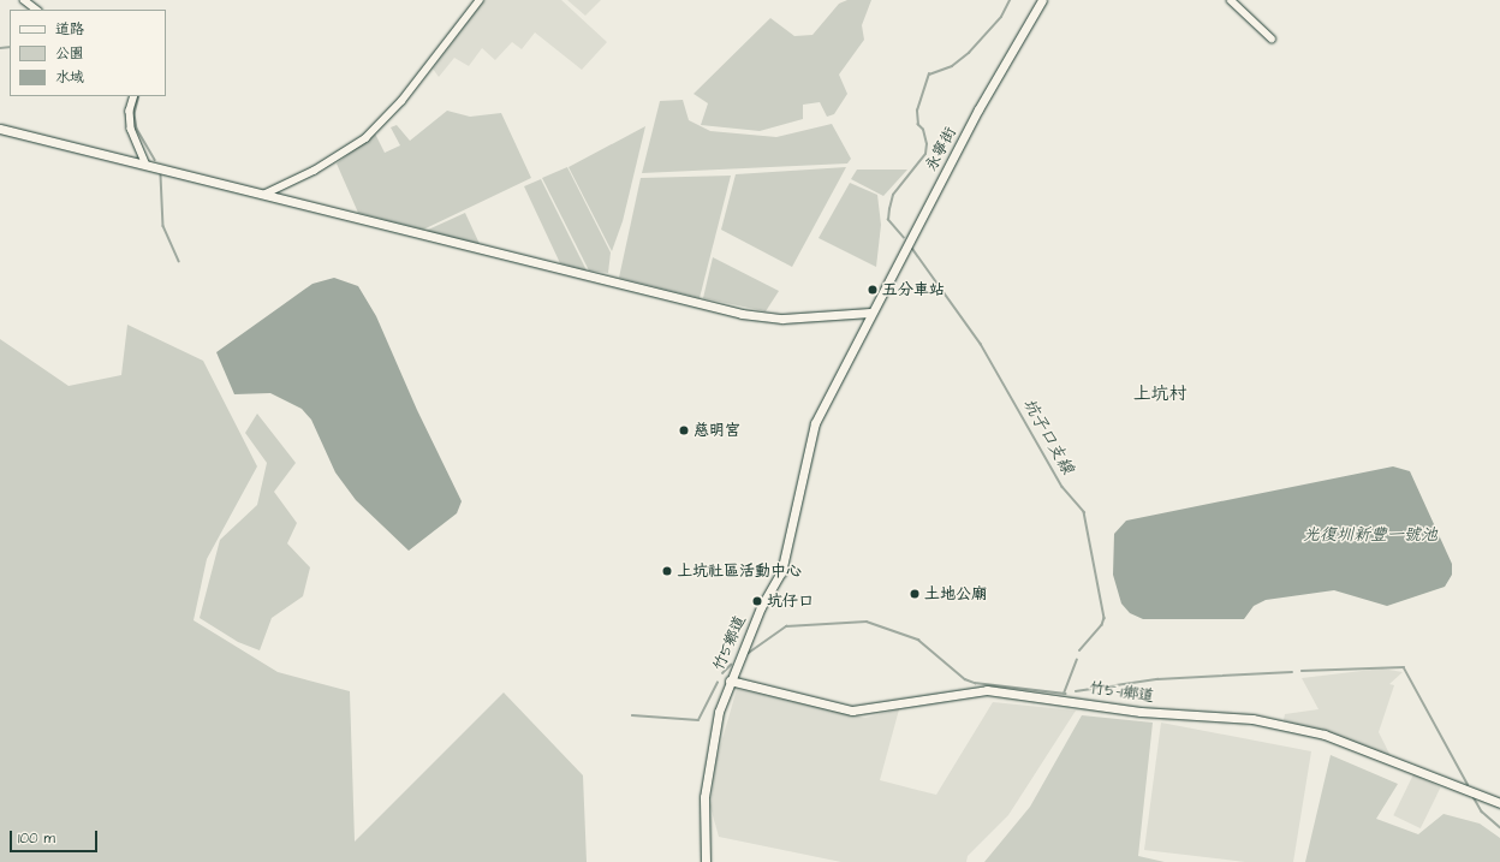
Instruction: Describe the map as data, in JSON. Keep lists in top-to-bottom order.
{
  "streets": {
    "street": ["永寧街", "竹5鄉道", "竹5-1鄉道"]
  },
  "crossings": [
    ["永寧街", "竹5鄉道"],
    ["竹5鄉道", "竹5-1鄉道"]
  ],
  "districts": ["上坑村"],
  "water": ["坑子口支線", "光復圳新豐一號池"],
  "places": [
    "五分車站",
    "慈明宮",
    "上坑社區活動中心",
    "土地公廟",
    "坑仔口"
  ],
  "legend": ["道路", "公園", "水域"],
  "scale_bar": "100 m"
}
